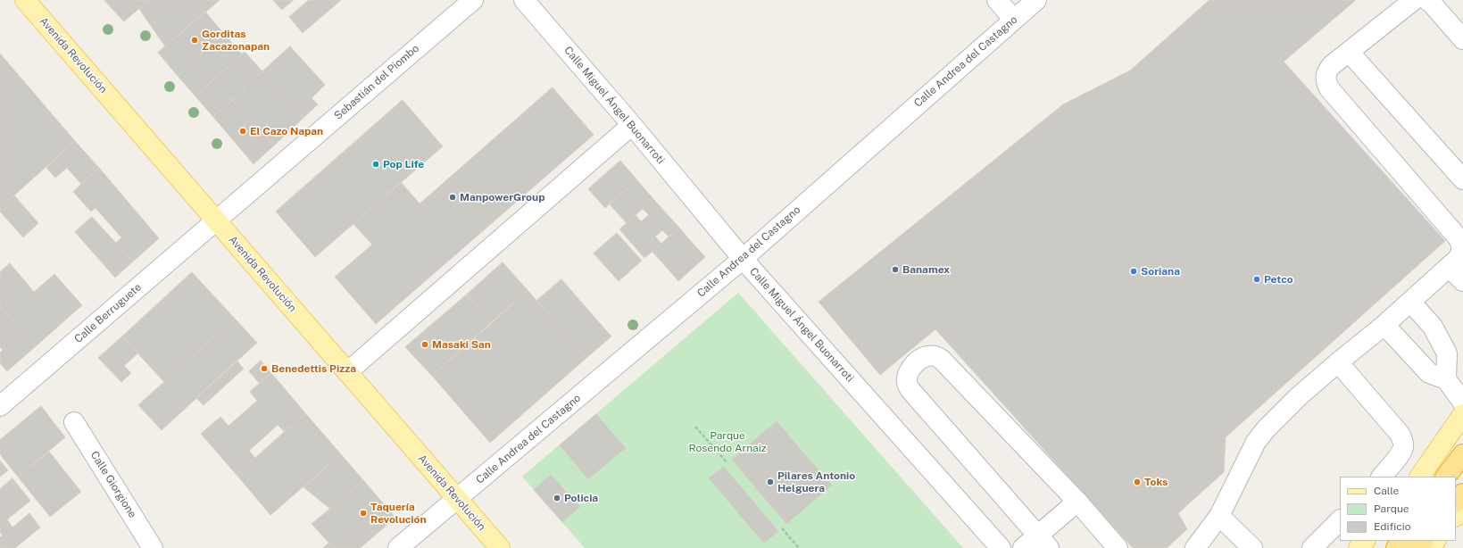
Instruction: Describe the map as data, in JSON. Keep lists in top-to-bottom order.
{
  "streets": {
    "main road": ["Avenida Revolución"],
    "street": [
      "Calle Andrea del Castagno",
      "Sebastián del Piombo",
      "Calle Miguel Ángel Buonarroti",
      "Calle Berruguete",
      "Calle Giorgione"
    ]
  },
  "crossings": [
    ["Avenida Revolución", "Calle Andrea del Castagno"],
    ["Avenida Revolución", "Sebastián del Piombo"],
    ["Avenida Revolución", "Calle Berruguete"],
    ["Calle Andrea del Castagno", "Calle Miguel Ángel Buonarroti"],
    ["Sebastián del Piombo", "Calle Berruguete"]
  ],
  "parks": ["Parque Rosendo Arnaiz"],
  "places": [
    "Gorditas Zacazonapan",
    "El Cazo Napan",
    "Pop Life",
    "ManpowerGroup",
    "Banamex",
    "Soriana",
    "Petco",
    "Masaki San",
    "Benedettis Pizza",
    "Pilares Antonio Helguera",
    "Toks",
    "Policia",
    "Taquería Revolución"
  ],
  "legend": ["Calle", "Parque", "Edificio"]
}
